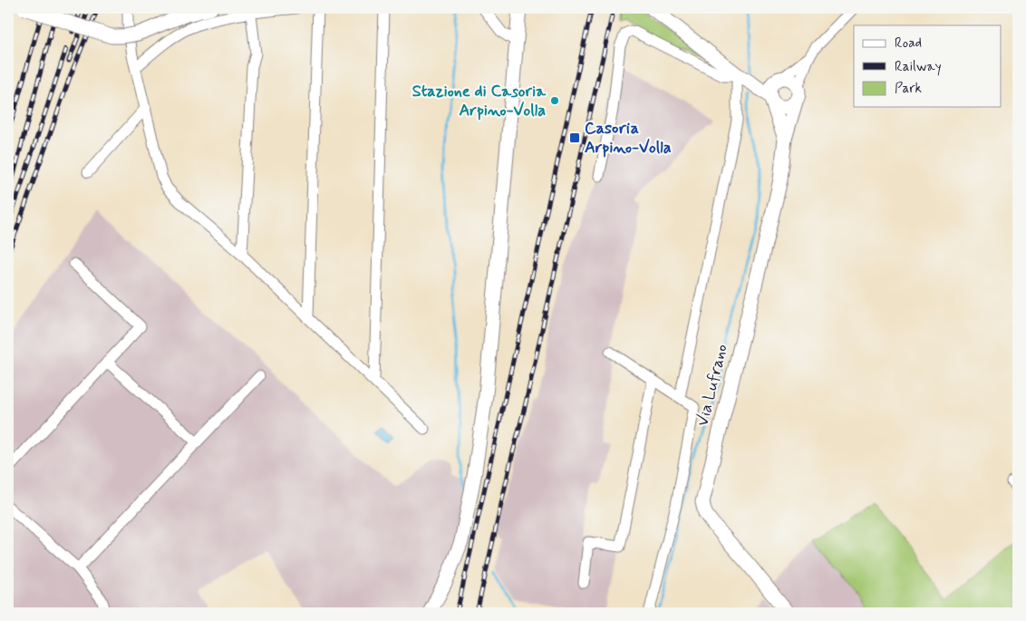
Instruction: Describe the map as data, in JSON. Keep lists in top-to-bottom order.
{
  "streets": {
    "street": ["Via Lufrano"]
  },
  "places": {
    "other": ["Stazione di Casoria Arpino-Volla"],
    "transit": ["Casoria Arpino-Volla"]
  },
  "legend": ["Road", "Railway", "Park"]
}
